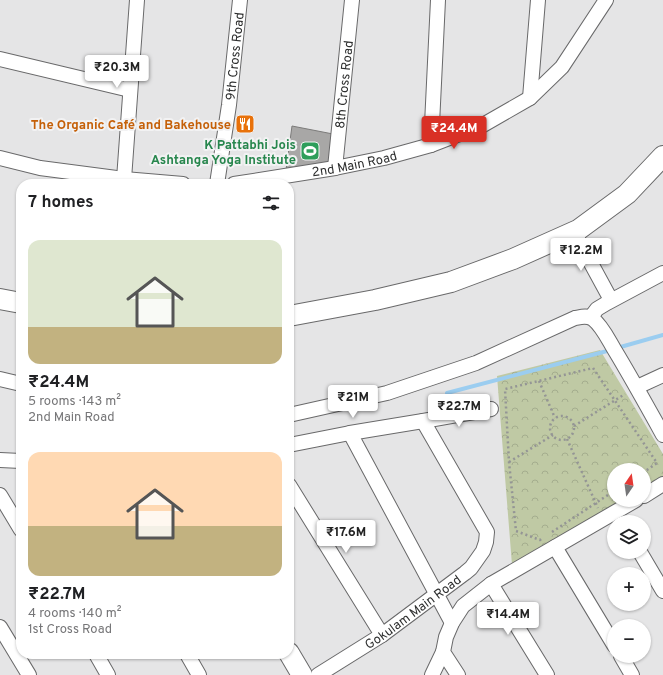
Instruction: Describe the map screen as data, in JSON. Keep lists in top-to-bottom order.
{
  "streets": {
    "street": [
      "9th Cross Road",
      "8th Cross Road",
      "2nd Main Road",
      "Gokulam Main Road"
    ]
  },
  "crossings": [
    ["8th Cross Road", "2nd Main Road"]
  ],
  "places": {
    "restaurant": ["The Organic Café and Bakehouse"],
    "sports": ["K Pattabhi Jois Ashtanga Yoga Institute"]
  },
  "north": "top",
  "page": {
    "price": [
      "₹20.3M",
      "₹24.4M",
      "₹12.2M",
      "₹21M",
      "₹22.7M",
      "₹17.6M",
      "₹14.4M"
    ],
    "heading": "7 homes",
    "list": [
      {
        "name": "₹24.4M",
        "note": "5 rooms · 143 m² · 2nd Main Road"
      },
      {
        "name": "₹22.7M",
        "note": "4 rooms · 140 m² · 1st Cross Road"
      }
    ],
    "map_buttons": ["+", "−"]
  }
}
